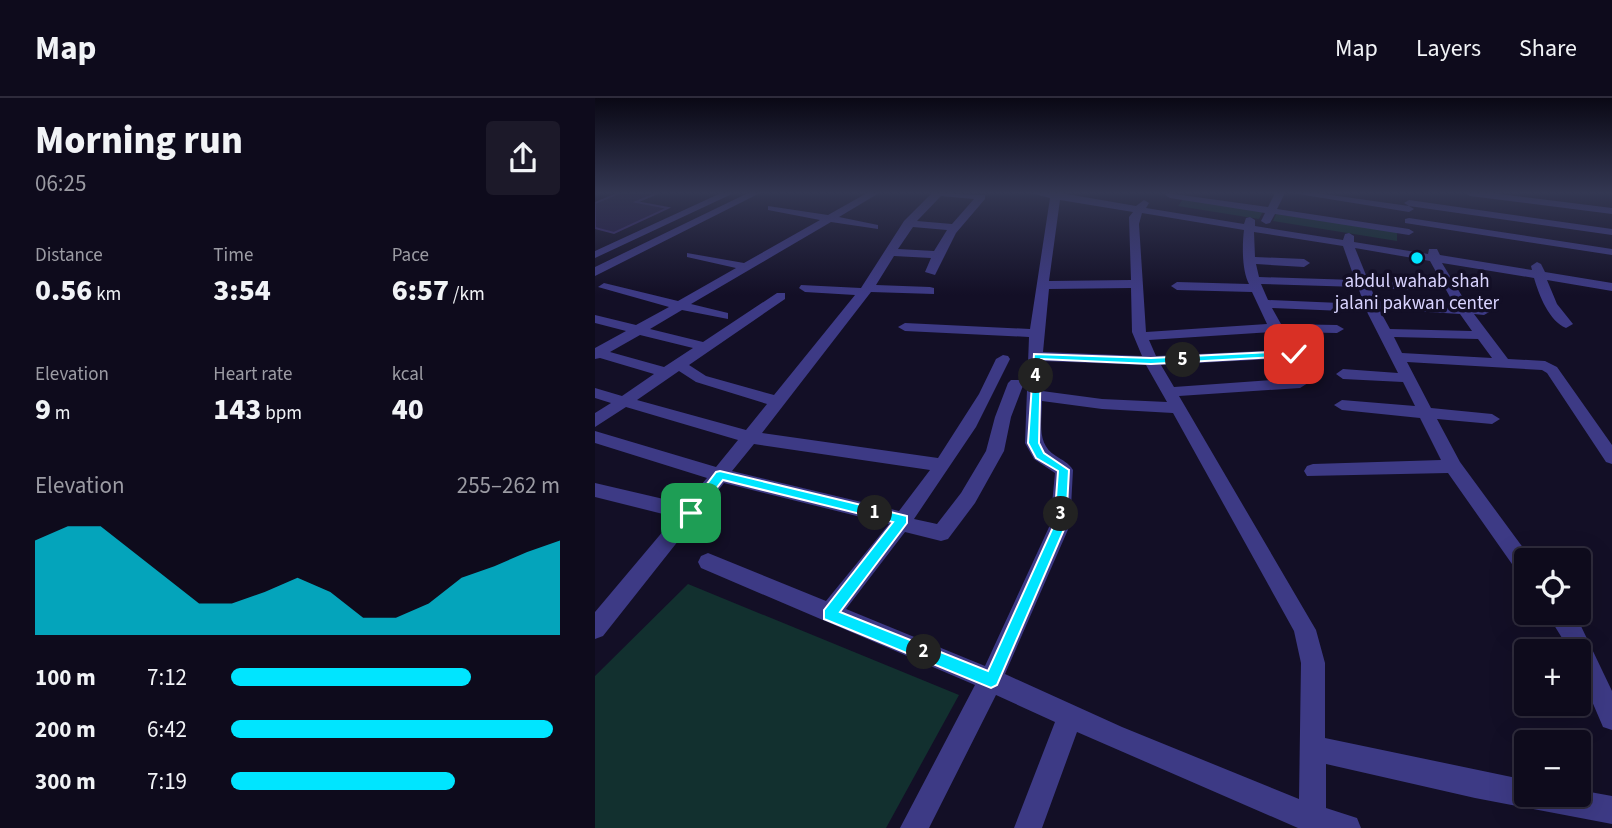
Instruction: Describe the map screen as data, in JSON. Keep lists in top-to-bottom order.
{
  "places": ["abdul wahab shah jalani pakwan center"],
  "page": {
    "header": "Map",
    "nav": ["Map", "Layers", "Share"],
    "heading": ["Morning run", "06:25"],
    "stats": [
      ["Distance", "0.56 km"],
      ["Time", "3:54"],
      ["Pace", "6:57 /km"],
      ["Elevation", "9 m"],
      ["Heart rate", "143 bpm"],
      ["kcal", "40"]
    ],
    "pins": [
      "5",
      "4",
      "1",
      "3",
      "2"
    ],
    "chart": ["Elevation", "255–262 m"],
    "map_buttons": ["+", "−"],
    "list": [
      {
        "name": "100 m",
        "note": "7:12"
      },
      {
        "name": "200 m",
        "note": "6:42"
      },
      {
        "name": "300 m",
        "note": "7:19"
      }
    ]
  }
}
